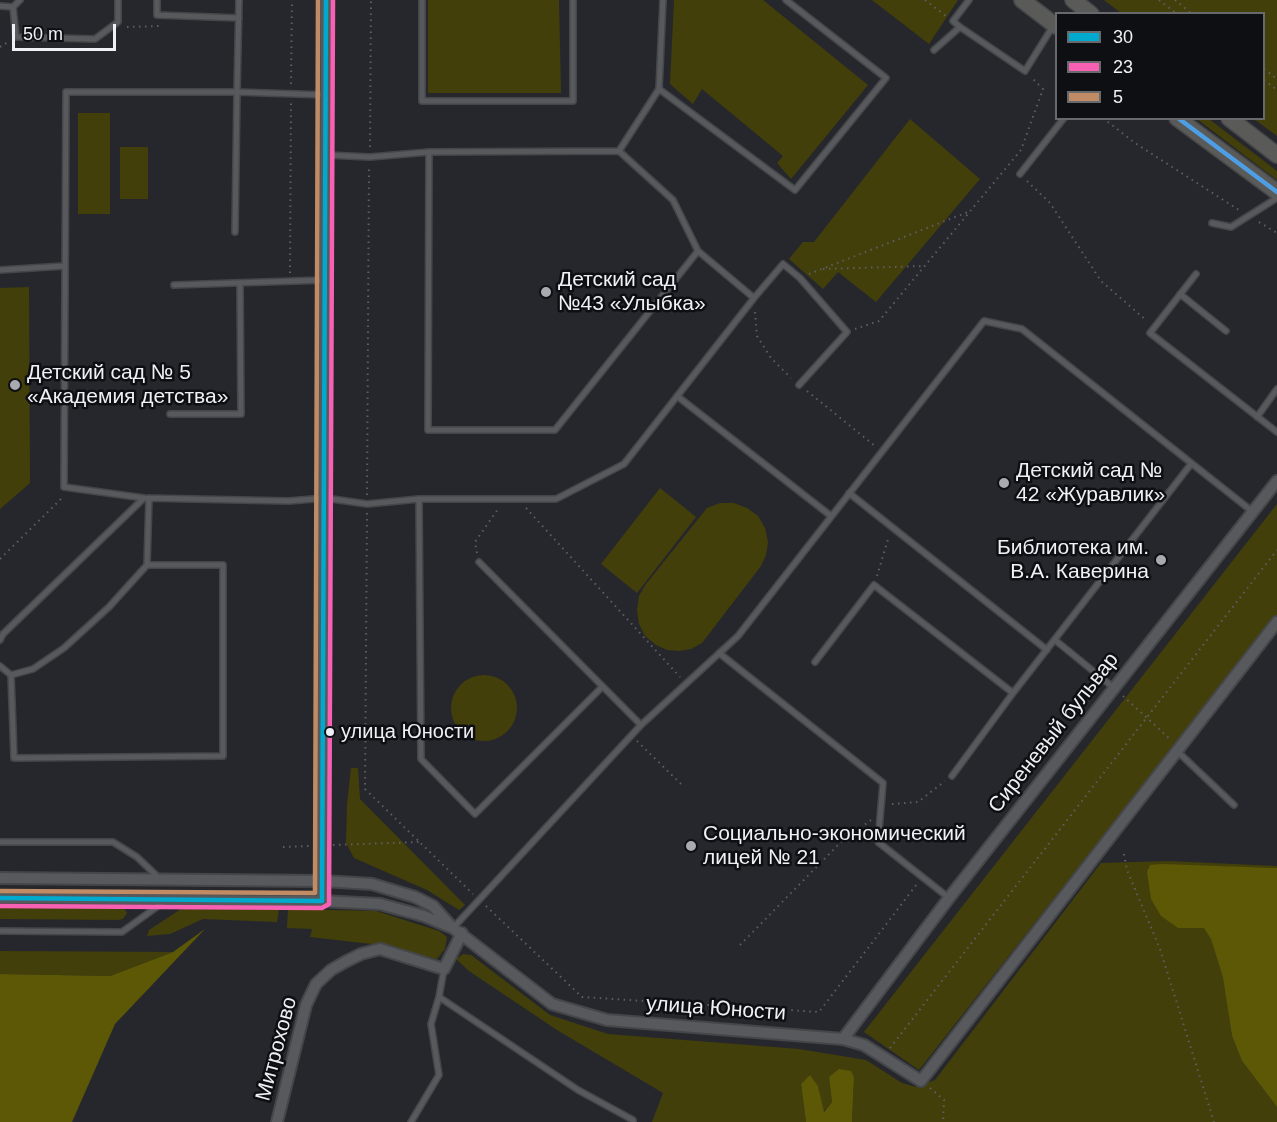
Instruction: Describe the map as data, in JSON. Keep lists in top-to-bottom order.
{
  "streets": {
    "street": ["Сиреневый бульвар", "улица Юности", "Митрохово"]
  },
  "crossings": [
    ["Сиреневый бульвар", "улица Юности"]
  ],
  "places": [
    "Детский сад №43 «Улыбка»",
    "Детский сад № 5 «Академия детства»",
    "Детский сад № 42 «Журавлик»",
    "Библиотека им. В.А. Каверина",
    "улица Юности",
    "Социально-экономический лицей № 21"
  ],
  "lines": ["transit line 30", "transit line 23", "transit line 5"],
  "legend": ["30", "23", "5"],
  "scale_bar": "50 m"
}
